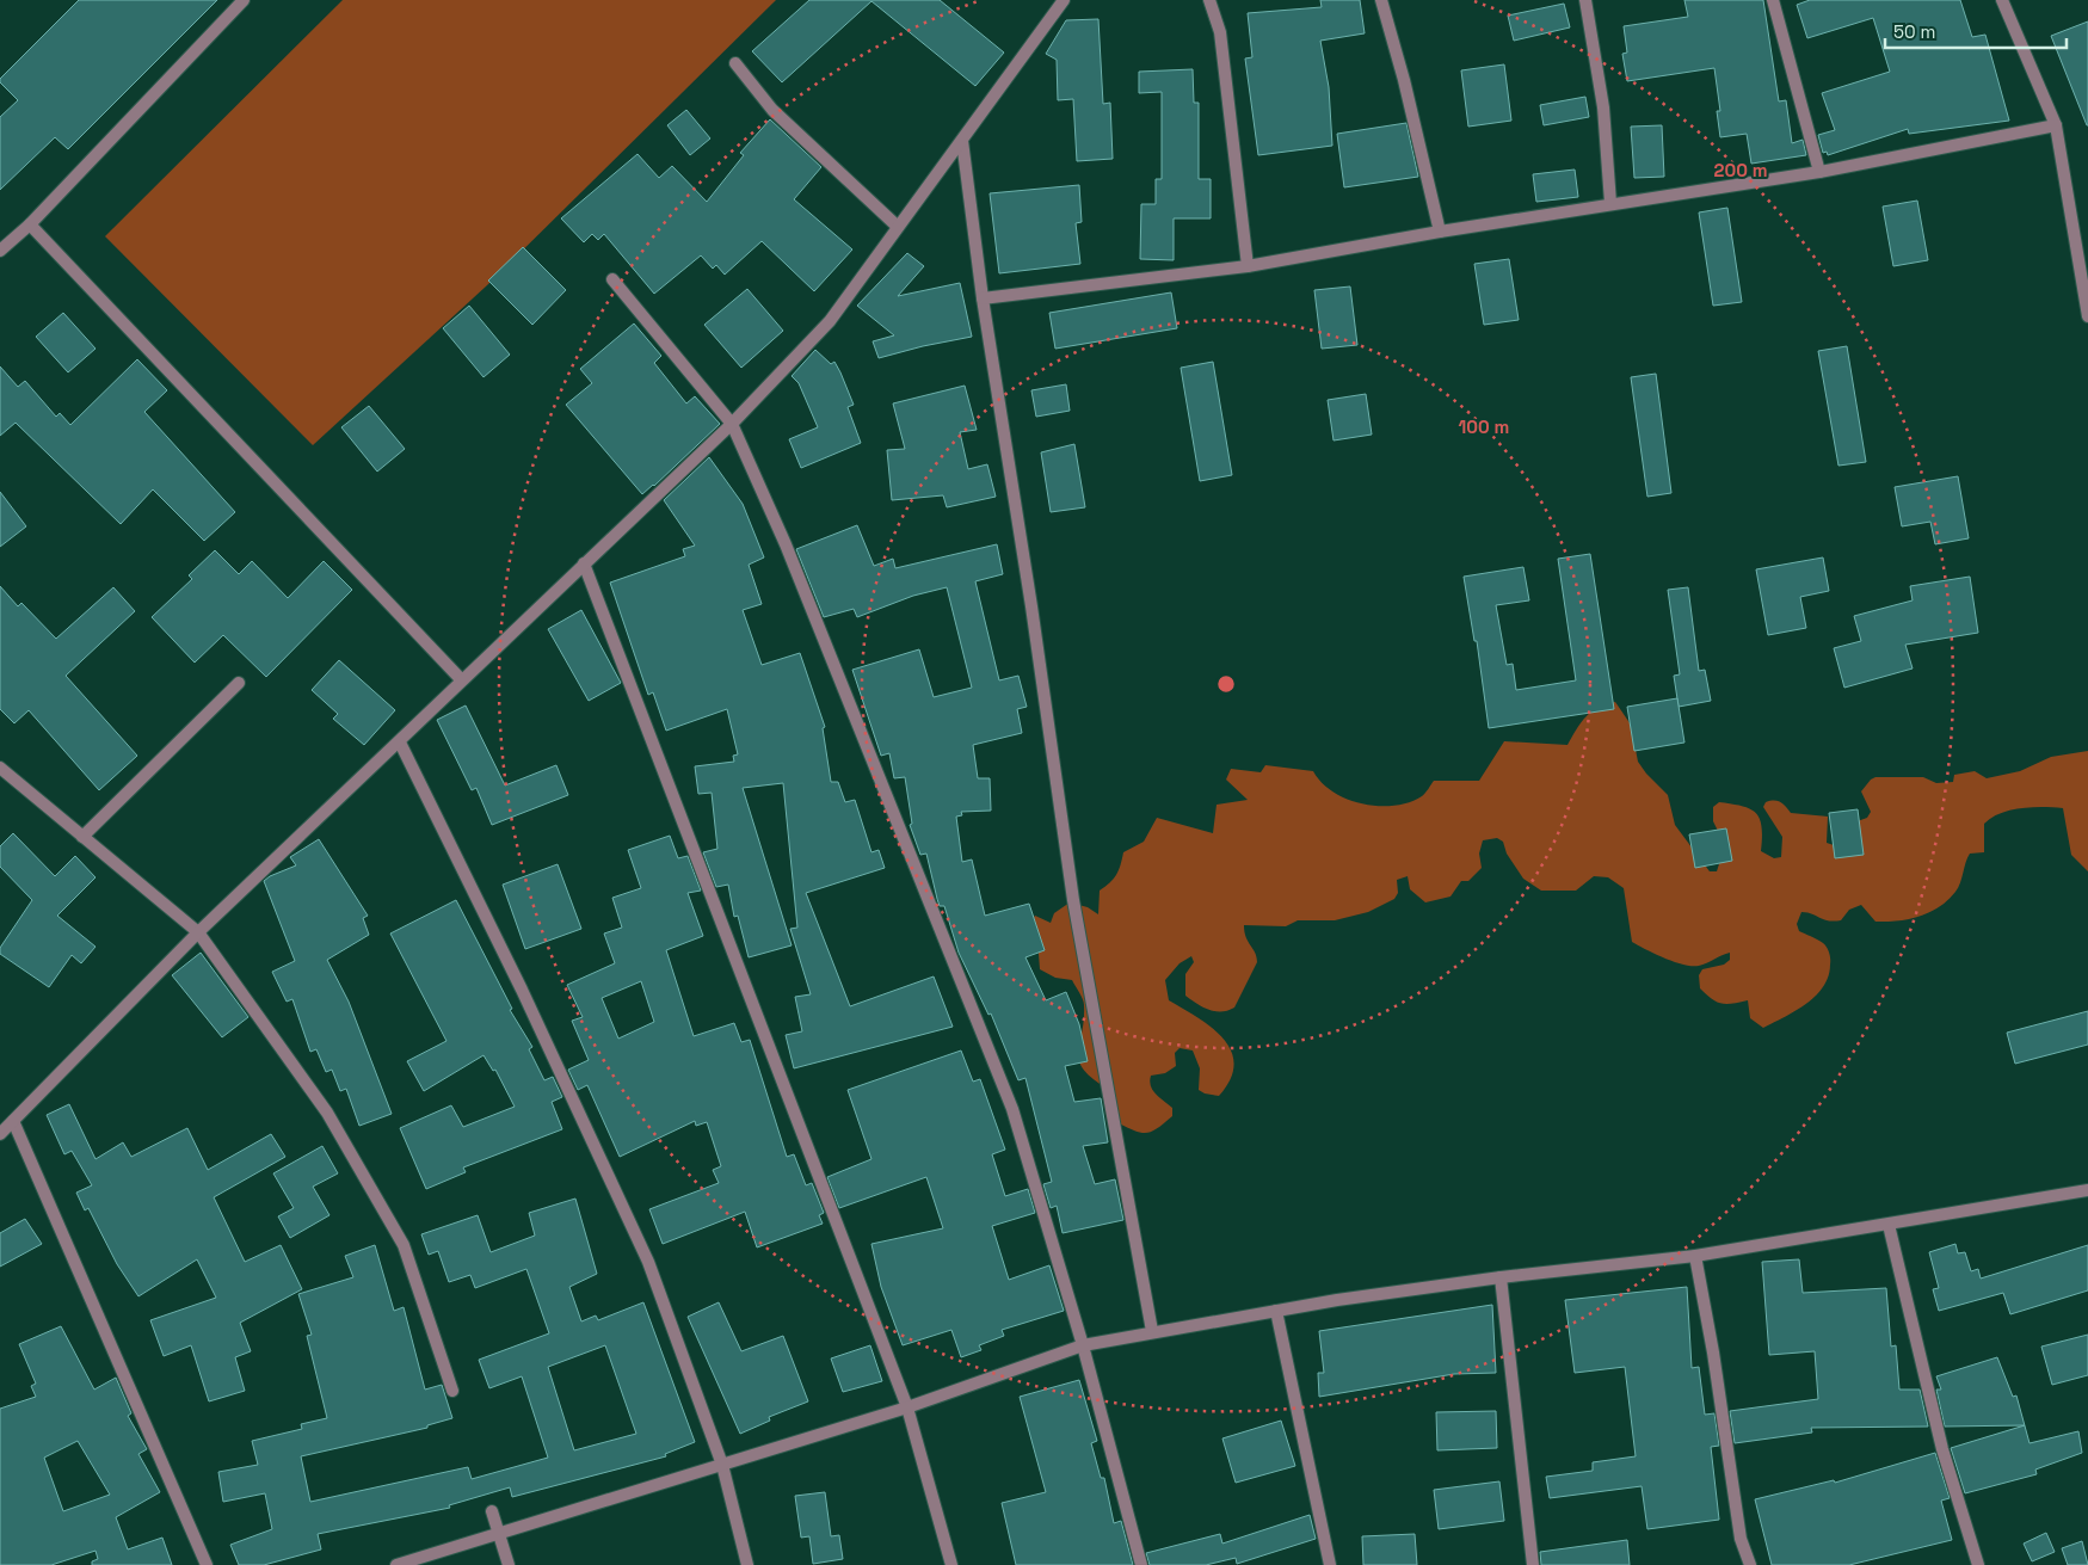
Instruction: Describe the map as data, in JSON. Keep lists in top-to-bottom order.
{
  "scale_bar": "50 m",
  "rings": ["200 m", "100 m"]
}
